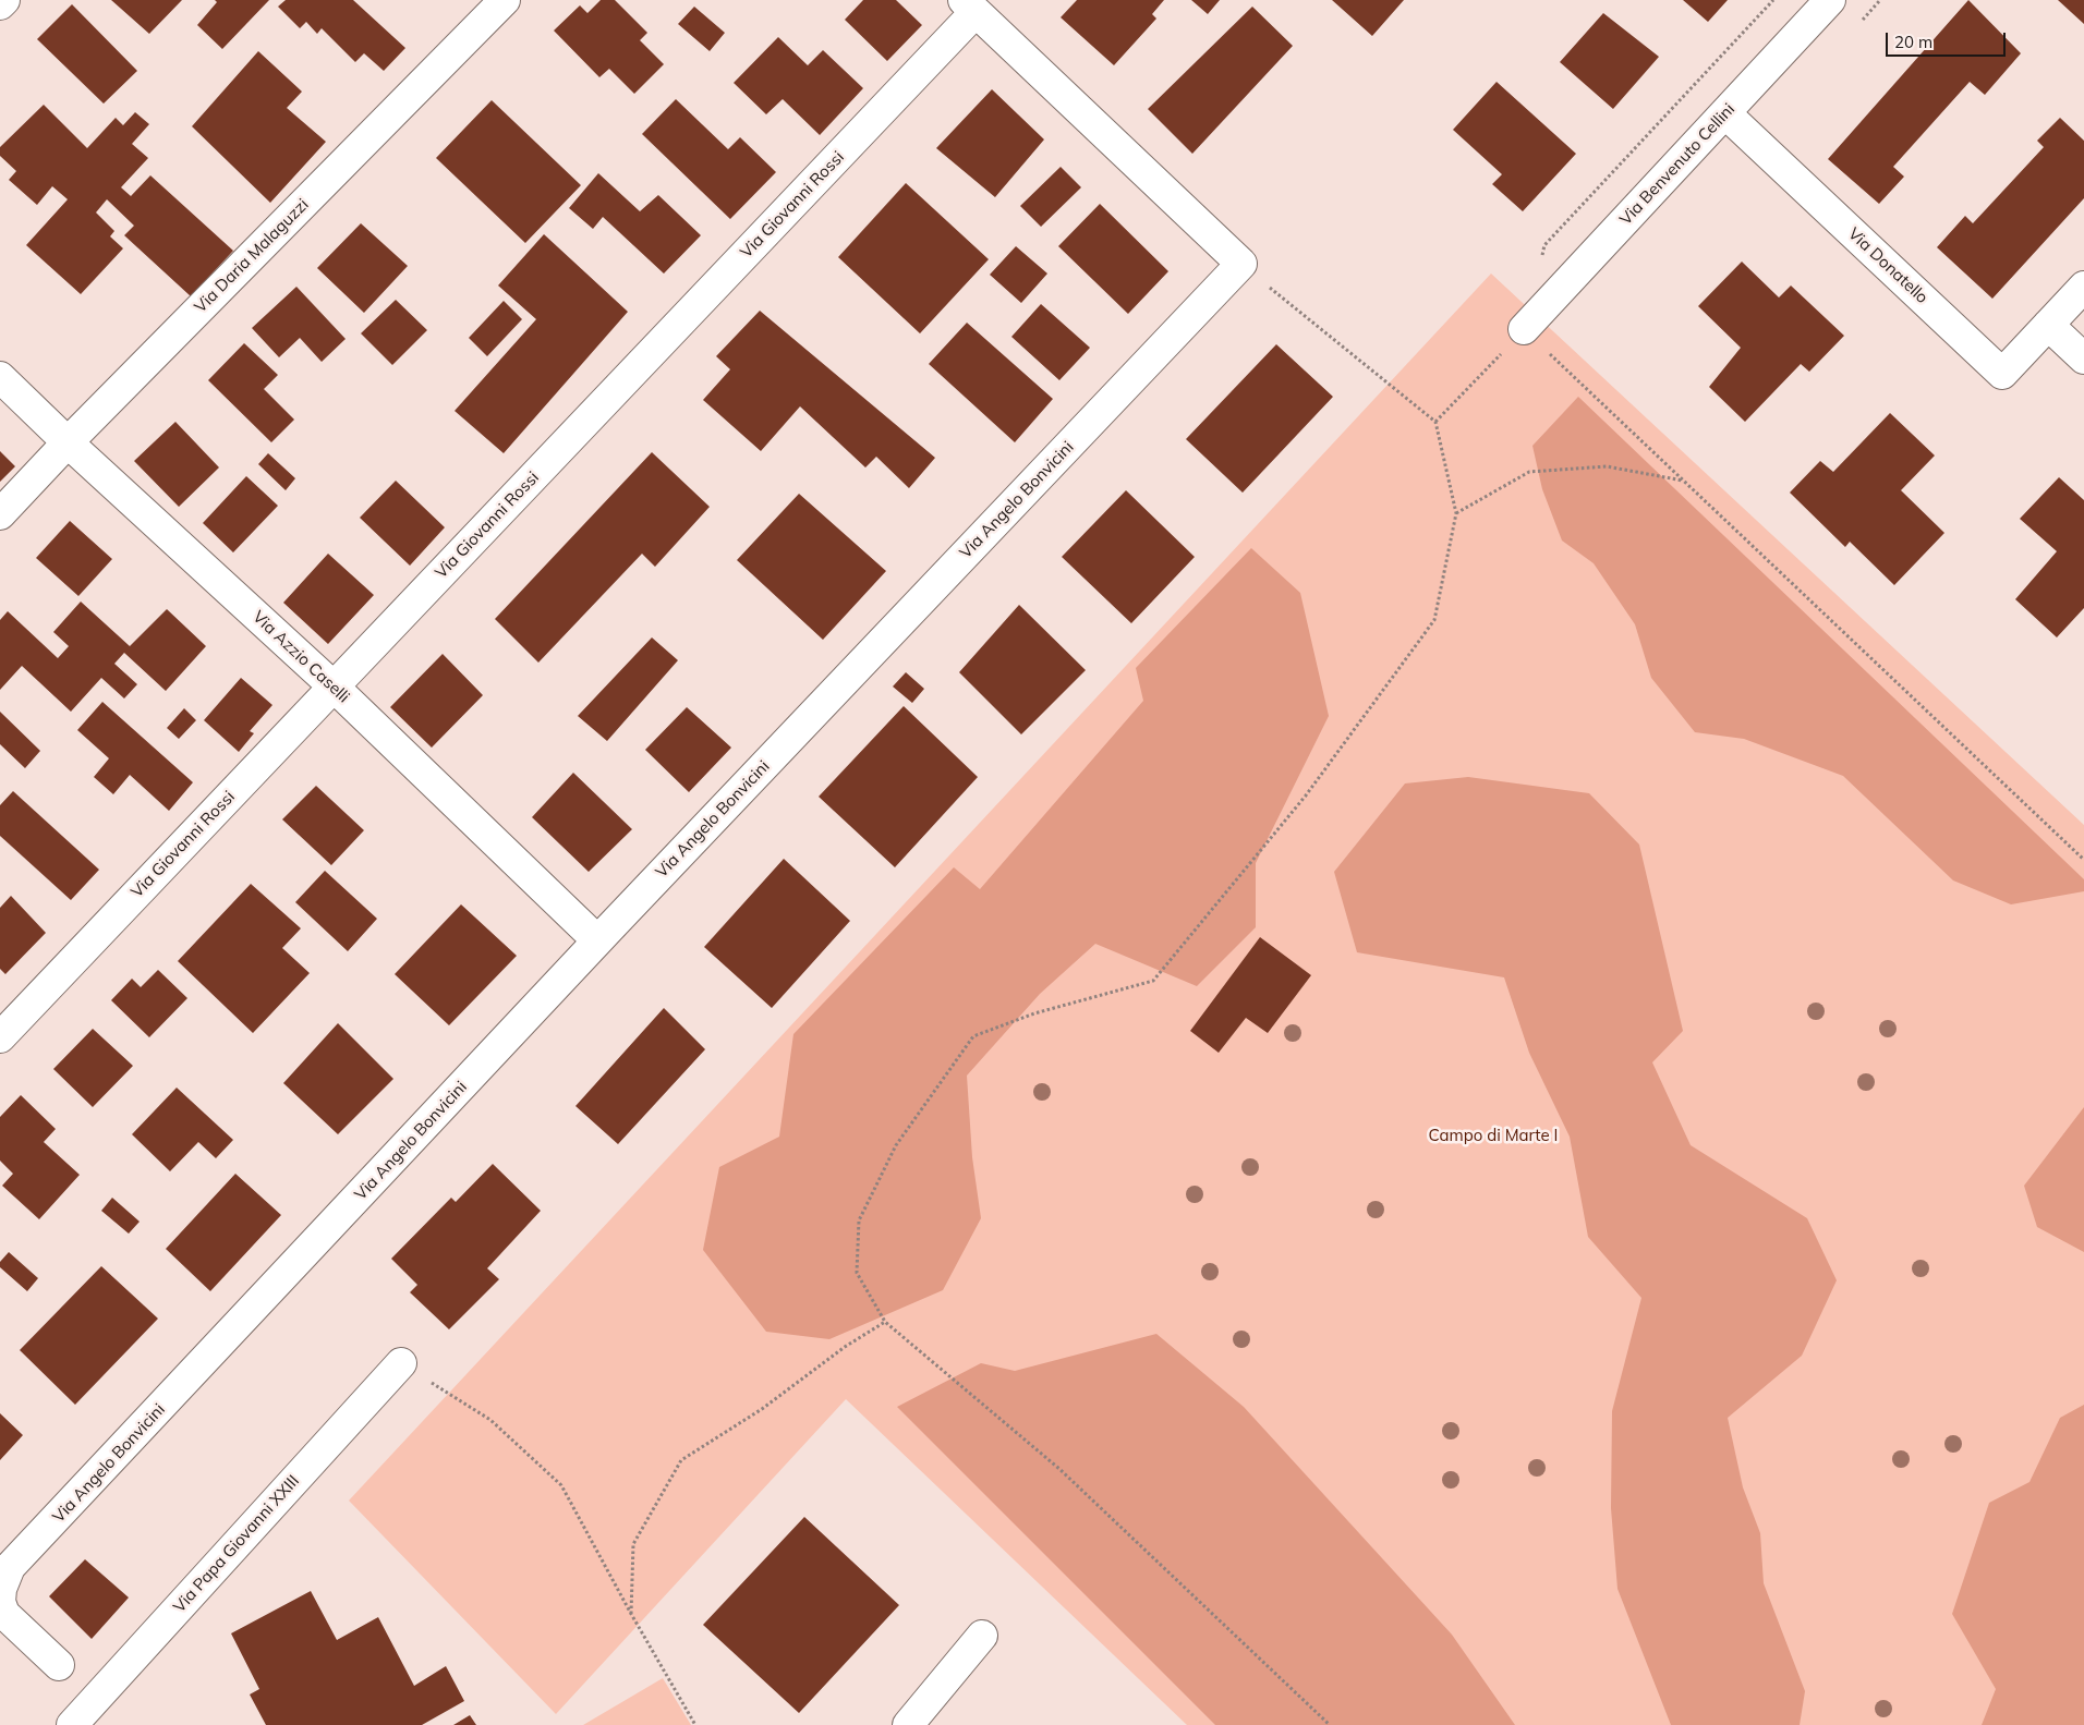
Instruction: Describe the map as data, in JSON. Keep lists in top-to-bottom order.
{
  "streets": {
    "street": [
      "Via Benvenuto Cellini",
      "Via Giovanni Rossi",
      "Via Daria Malaguzzi",
      "Via Donatello",
      "Via Angelo Bonvicini",
      "Via Azzio Caselli",
      "Via Papa Giovanni XXIII"
    ]
  },
  "crossings": [
    ["Via Benvenuto Cellini", "Via Donatello"],
    ["Via Giovanni Rossi", "Via Azzio Caselli"],
    ["Via Daria Malaguzzi", "Via Azzio Caselli"],
    ["Via Angelo Bonvicini", "Via Azzio Caselli"]
  ],
  "parks": ["Campo di Marte I"],
  "scale_bar": "20 m"
}
